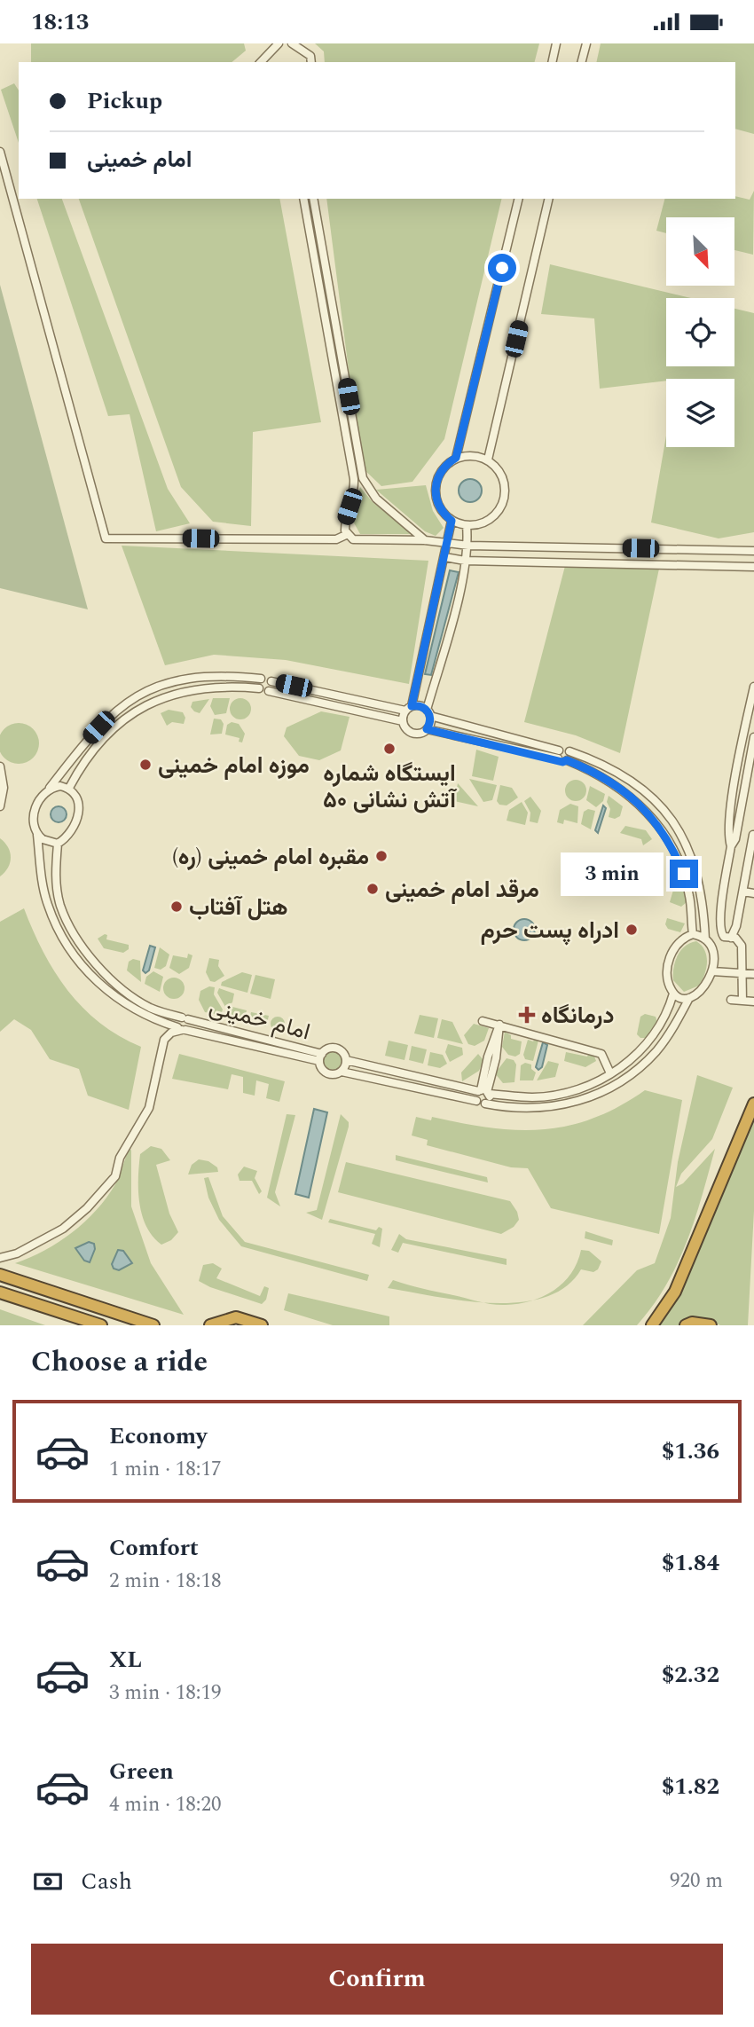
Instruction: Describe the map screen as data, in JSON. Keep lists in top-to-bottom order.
{
  "streets": {
    "street": ["امام خمینی"]
  },
  "places": {
    "other": [
      "ایستگاه شماره ۵۰ آتش نشانی",
      "موزه امام خمینی",
      "مقبره امام خمینی (ره)",
      "مرقد امام خمینی",
      "هتل آفتاب",
      "ادراه پست حرم"
    ],
    "health": ["درمانگاه"]
  },
  "north": "bottom right",
  "page": {
    "status": "18:13",
    "banner": ["Pickup", "امام خمینی"],
    "bubble": "3 min",
    "heading": "Choose a ride",
    "list": [
      {
        "name": "Economy",
        "note": "1 min · 18:17",
        "value": "$1.36"
      },
      {
        "name": "Comfort",
        "note": "2 min · 18:18",
        "value": "$1.84"
      },
      {
        "name": "XL",
        "note": "3 min · 18:19",
        "value": "$2.32"
      },
      {
        "name": "Green",
        "note": "4 min · 18:20",
        "value": "$1.82"
      }
    ],
    "pay": ["Cash", "920 m"],
    "buttons": "Confirm"
  }
}
